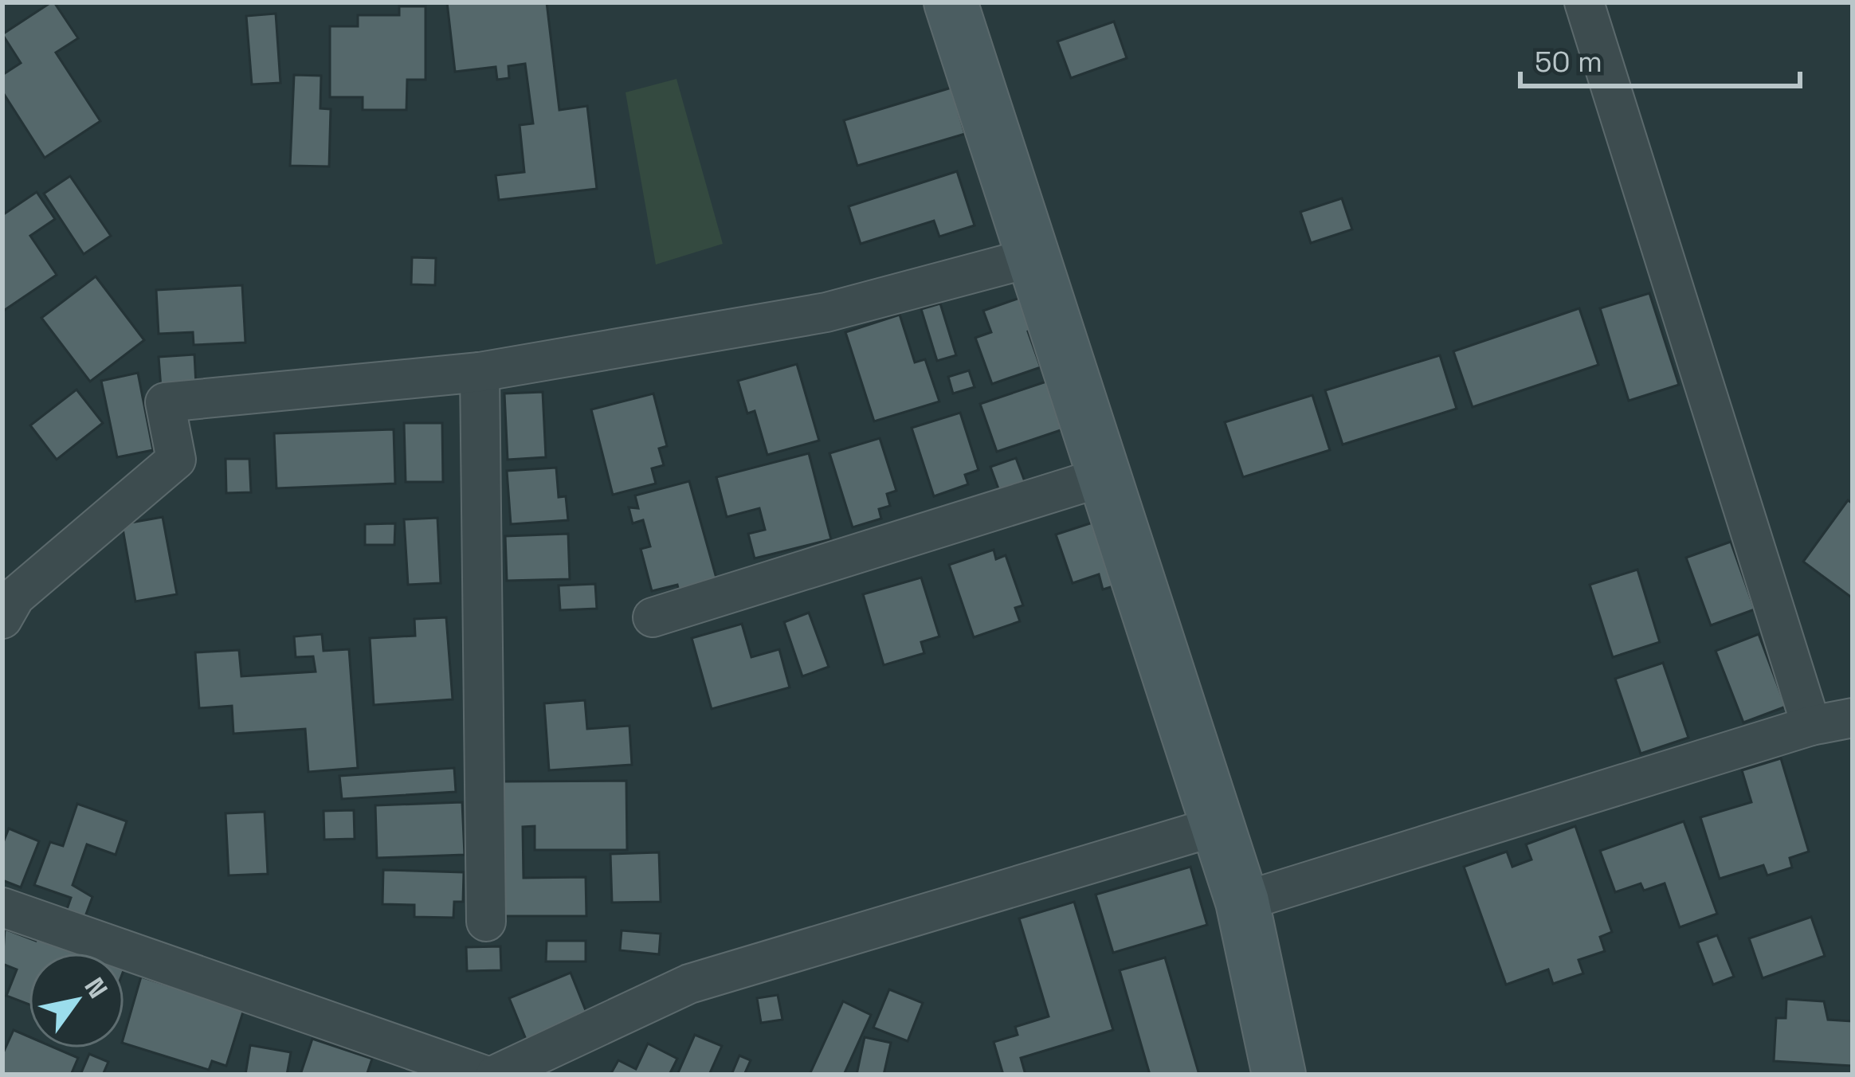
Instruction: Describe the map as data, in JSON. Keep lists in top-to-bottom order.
{
  "scale_bar": "50 m",
  "north": "top right"
}
